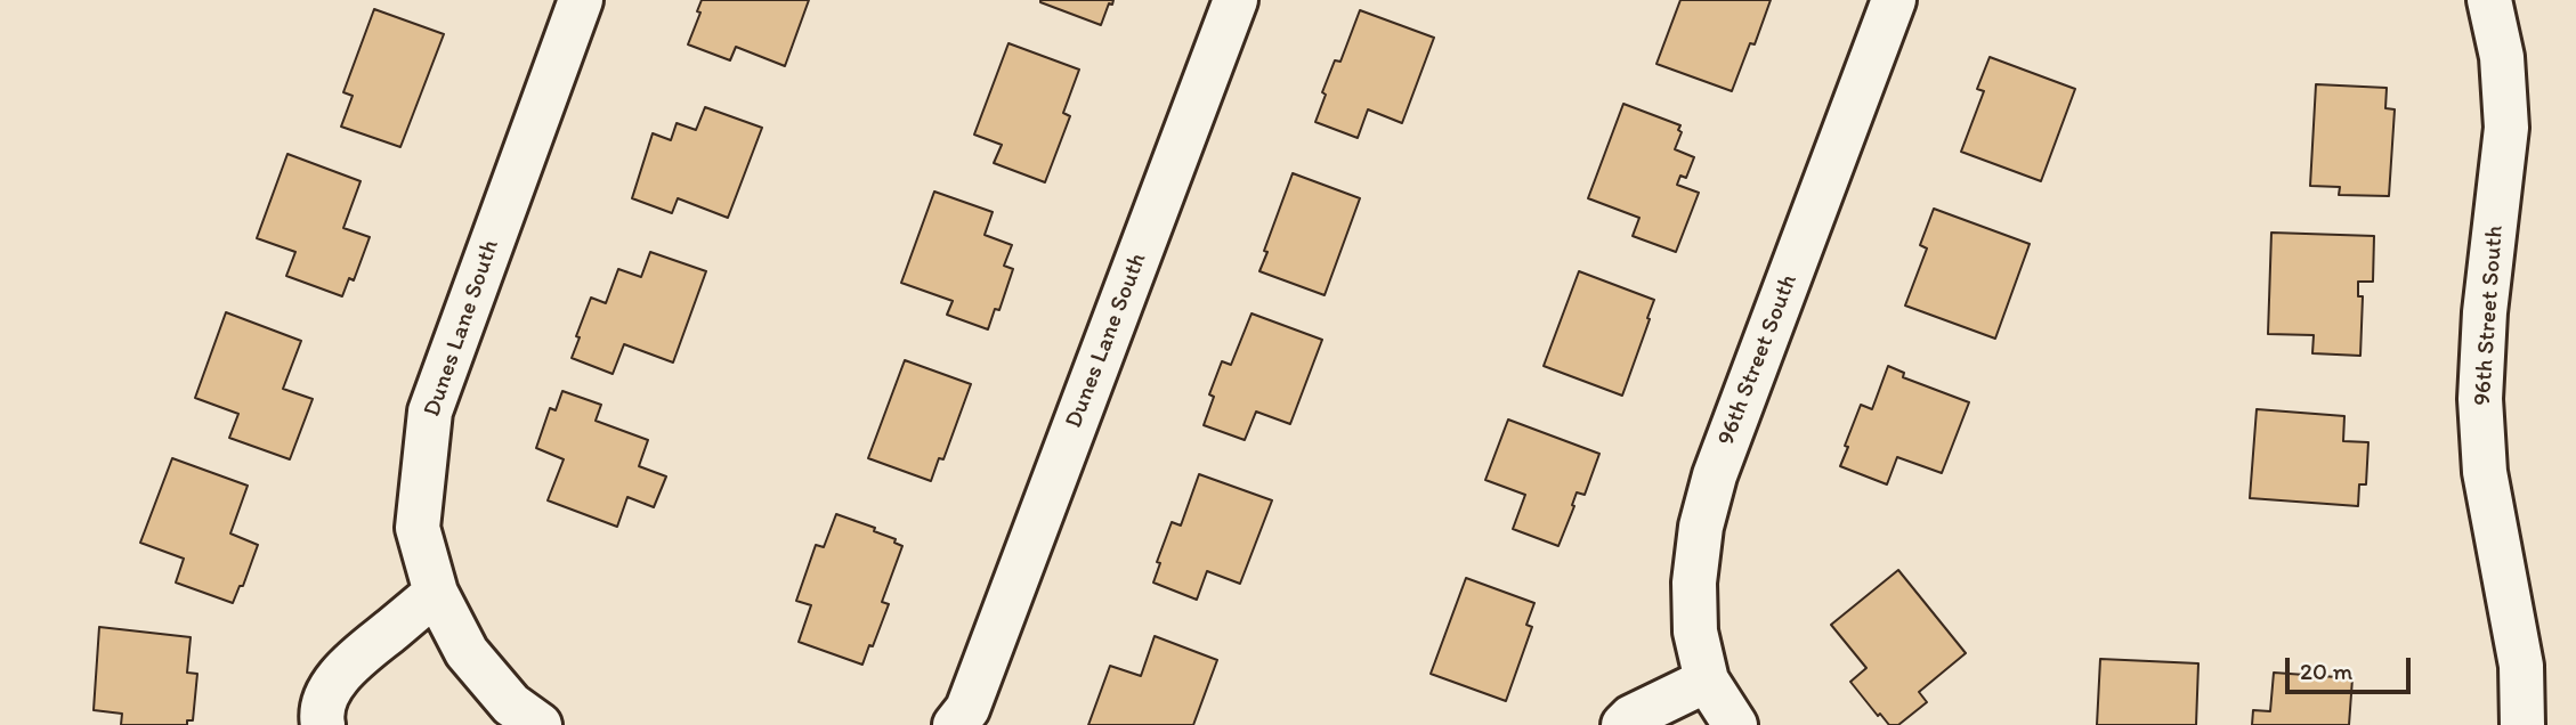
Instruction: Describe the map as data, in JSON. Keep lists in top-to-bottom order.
{
  "streets": {
    "street": ["96th Street South", "Dunes Lane South"]
  },
  "scale_bar": "20 m"
}
